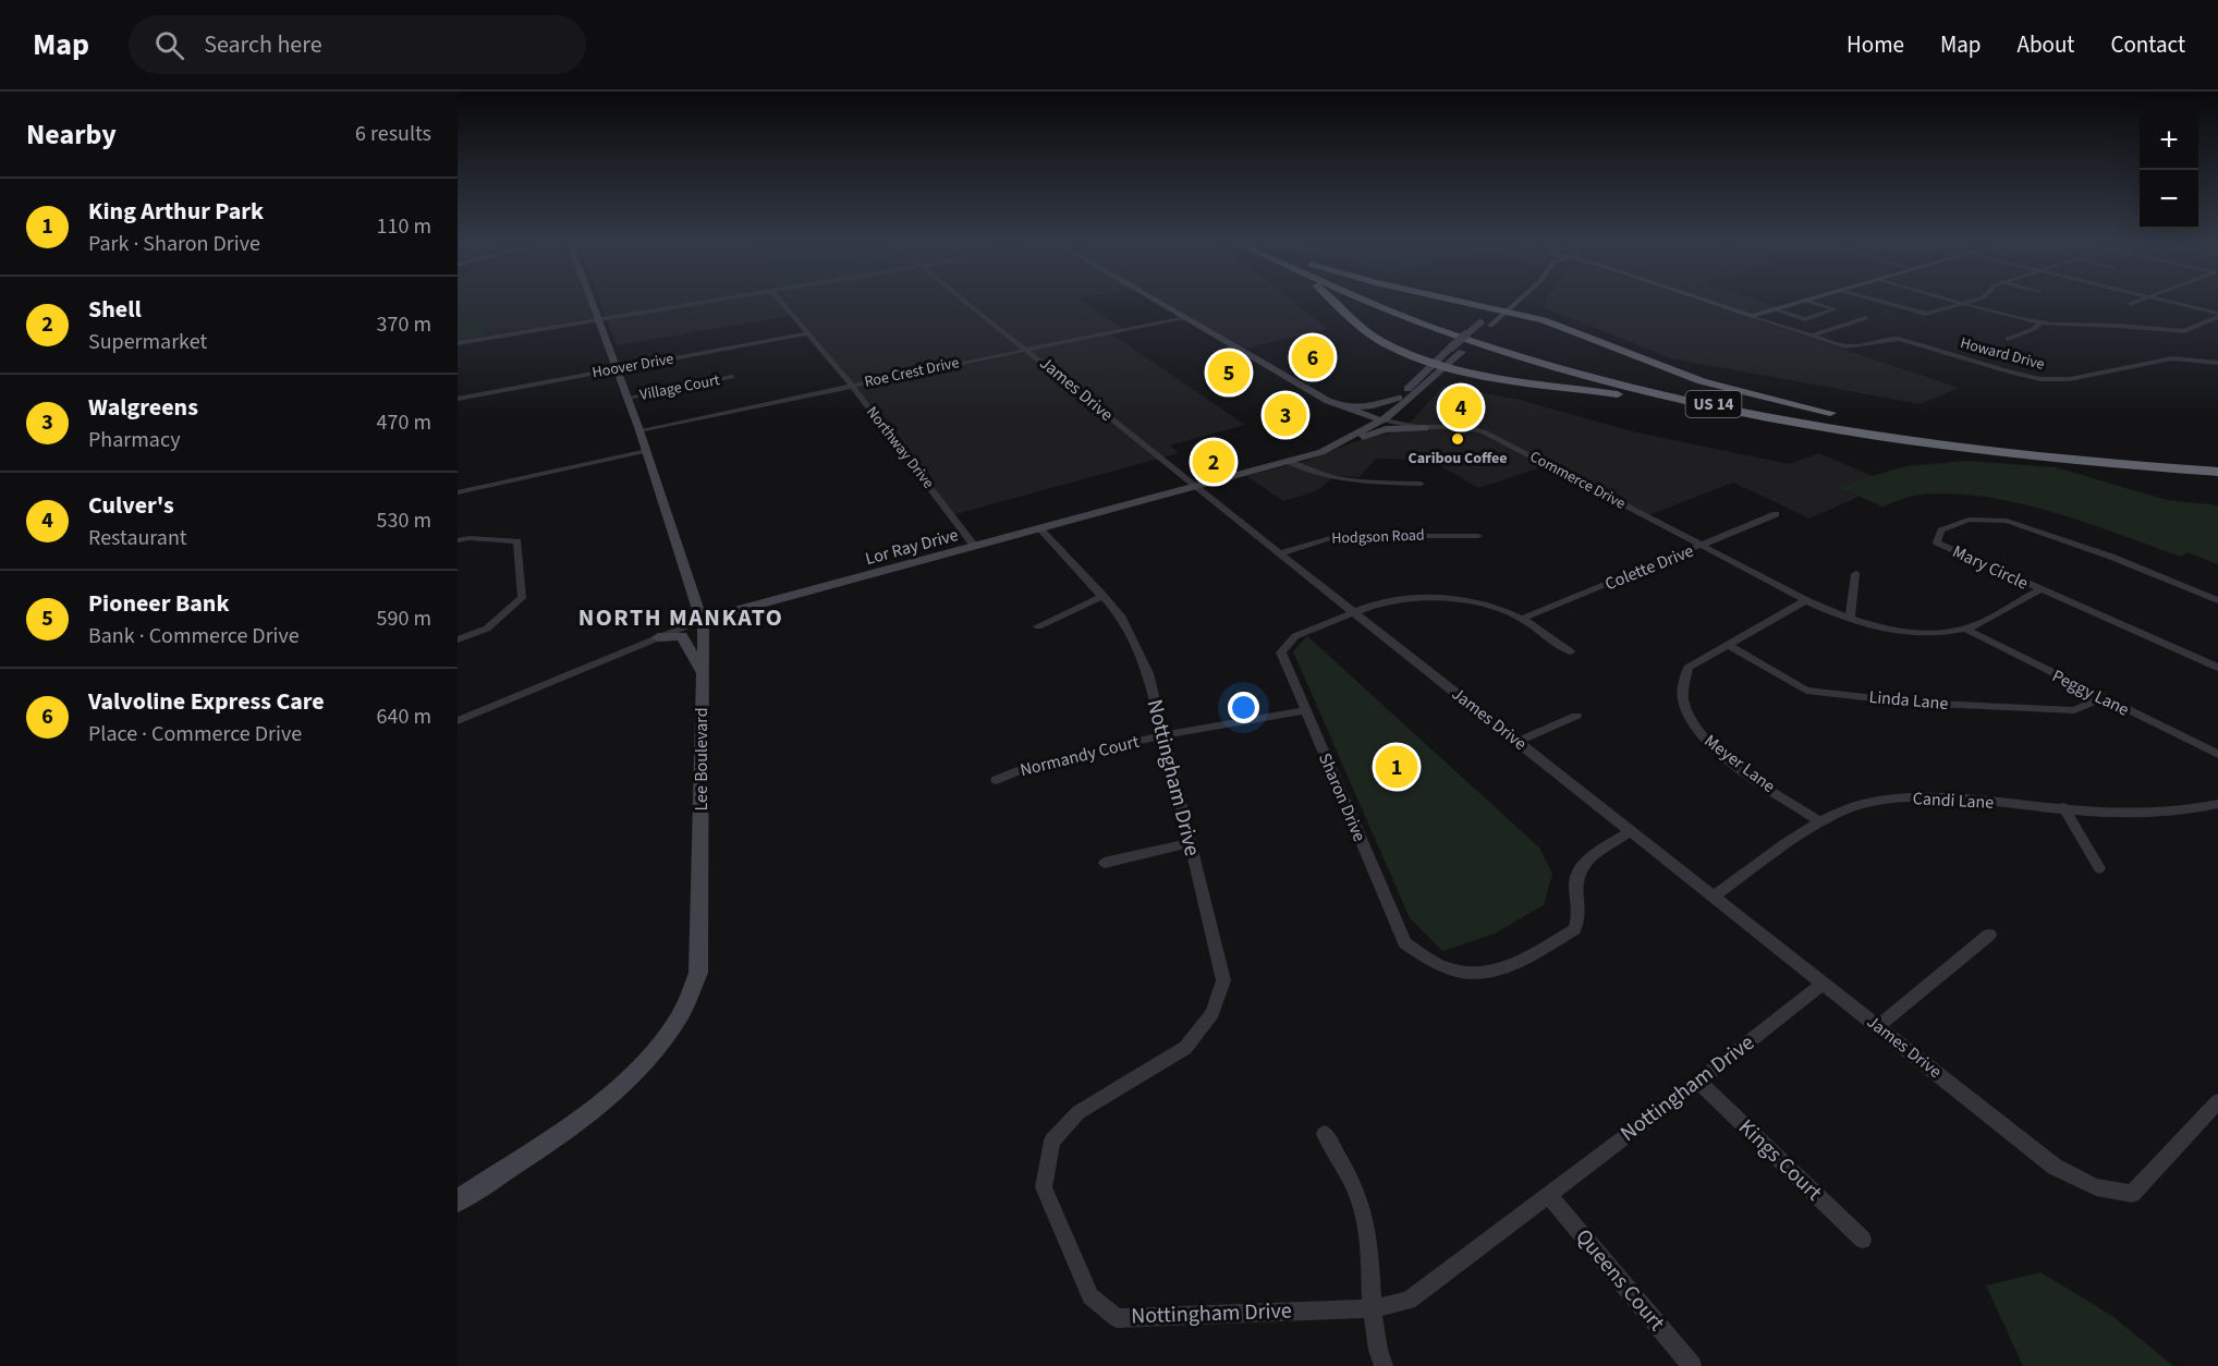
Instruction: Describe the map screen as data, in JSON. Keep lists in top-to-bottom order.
{
  "streets": {
    "highway": ["US 14"],
    "street": [
      "Howard Drive",
      "Hoover Drive",
      "Roe Crest Drive",
      "Village Court",
      "James Drive",
      "Northway Drive",
      "Commerce Drive",
      "Hodgson Road",
      "Lor Ray Drive",
      "Colette Drive",
      "Mary Circle",
      "Peggy Lane",
      "Linda Lane",
      "Normandy Court",
      "Lee Boulevard",
      "Meyer Lane",
      "Nottingham Drive",
      "Sharon Drive",
      "Candi Lane",
      "Kings Court",
      "Queens Court"
    ]
  },
  "crossings": [
    ["Hoover Drive", "Northway Drive"],
    ["Hoover Drive", "Lee Boulevard"],
    ["Roe Crest Drive", "James Drive"],
    ["Roe Crest Drive", "Northway Drive"],
    ["Roe Crest Drive", "Commerce Drive"],
    ["Roe Crest Drive", "Lee Boulevard"],
    ["Village Court", "Lee Boulevard"],
    ["James Drive", "Hodgson Road"],
    ["James Drive", "Lor Ray Drive"],
    ["James Drive", "Nottingham Drive"],
    ["James Drive", "Sharon Drive"],
    ["James Drive", "Candi Lane"],
    ["Northway Drive", "Lor Ray Drive"],
    ["Commerce Drive", "Lor Ray Drive"],
    ["Commerce Drive", "Colette Drive"],
    ["Commerce Drive", "Mary Circle"],
    ["Commerce Drive", "Peggy Lane"],
    ["Commerce Drive", "Meyer Lane"],
    ["Lor Ray Drive", "Lee Boulevard"],
    ["Lor Ray Drive", "Nottingham Drive"],
    ["Colette Drive", "Sharon Drive"],
    ["Peggy Lane", "Linda Lane"],
    ["Linda Lane", "Meyer Lane"],
    ["Normandy Court", "Nottingham Drive"],
    ["Normandy Court", "Sharon Drive"],
    ["Meyer Lane", "Candi Lane"],
    ["Nottingham Drive", "Kings Court"],
    ["Nottingham Drive", "Queens Court"]
  ],
  "districts": ["NORTH MANKATO"],
  "places": ["Caribou Coffee"],
  "page": {
    "header": "Map",
    "search": "Search here",
    "nav": [
      "Home",
      "Map",
      "About",
      "Contact"
    ],
    "heading": ["Nearby", "6 results"],
    "map_buttons": ["+", "−"],
    "list": [
      {
        "mark": "1",
        "name": "King Arthur Park",
        "note": "Park · Sharon Drive",
        "value": "110 m"
      },
      {
        "mark": "2",
        "name": "Shell",
        "note": "Supermarket",
        "value": "370 m"
      },
      {
        "mark": "3",
        "name": "Walgreens",
        "note": "Pharmacy",
        "value": "470 m"
      },
      {
        "mark": "4",
        "name": "Culver's",
        "note": "Restaurant",
        "value": "530 m"
      },
      {
        "mark": "5",
        "name": "Pioneer Bank",
        "note": "Bank · Commerce Drive",
        "value": "590 m"
      },
      {
        "mark": "6",
        "name": "Valvoline Express Care",
        "note": "Place · Commerce Drive",
        "value": "640 m"
      }
    ],
    "pins": [
      "6",
      "5",
      "4",
      "3",
      "2",
      "1"
    ]
  }
}
